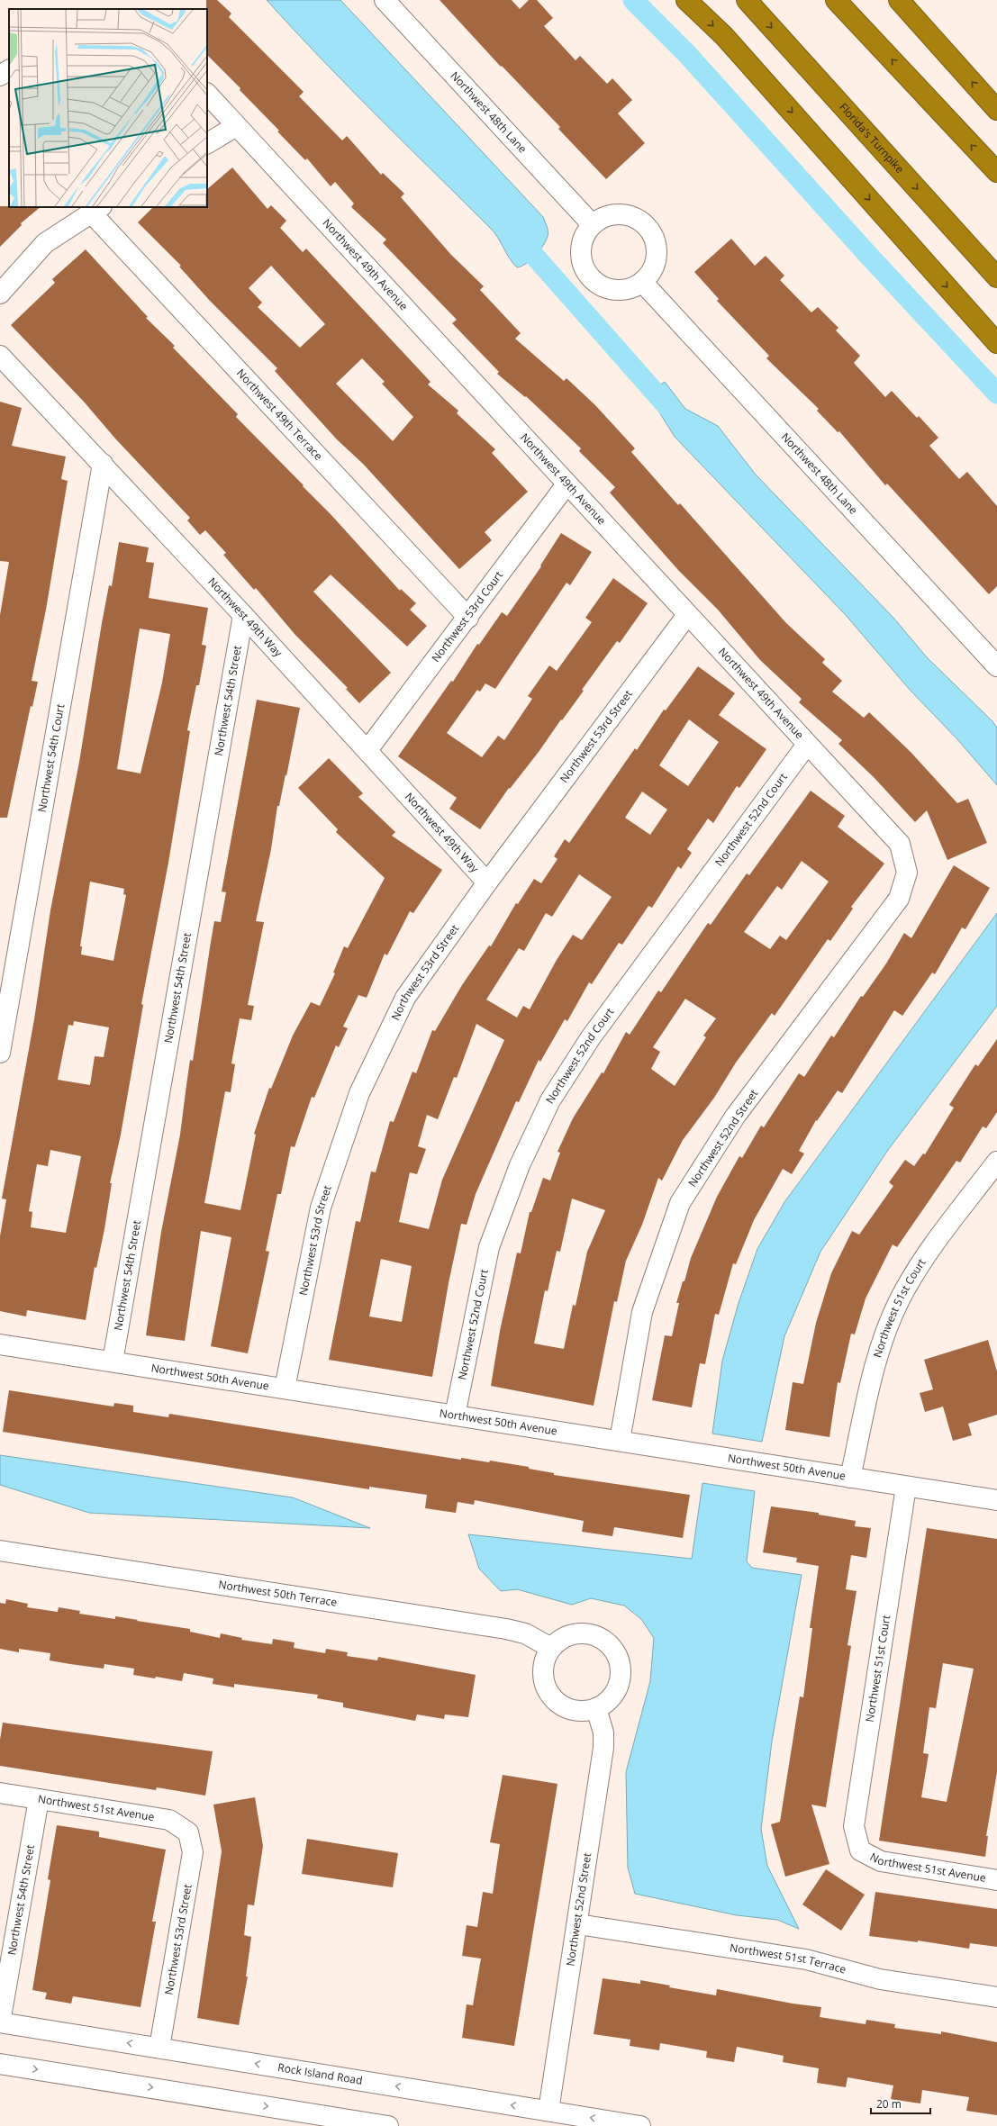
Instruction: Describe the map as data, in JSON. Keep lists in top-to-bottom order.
{
  "streets": {
    "highway": ["Florida's Turnpike"],
    "street": [
      "Northwest 48th Lane",
      "Northwest 49th Avenue",
      "Northwest 49th Terrace",
      "Northwest 49th Way",
      "Northwest 53rd Court",
      "Northwest 54th Street",
      "Northwest 53rd Street",
      "Northwest 54th Court",
      "Northwest 52nd Court",
      "Northwest 52nd Street",
      "Northwest 51st Court",
      "Northwest 50th Avenue",
      "Northwest 50th Terrace",
      "Northwest 51st Avenue",
      "Northwest 51st Terrace",
      "Rock Island Road"
    ]
  },
  "crossings": [
    ["Northwest 49th Avenue", "Northwest 53rd Court"],
    ["Northwest 49th Avenue", "Northwest 53rd Street"],
    ["Northwest 49th Avenue", "Northwest 52nd Court"],
    ["Northwest 49th Avenue", "Northwest 52nd Street"],
    ["Northwest 49th Terrace", "Northwest 53rd Court"],
    ["Northwest 49th Way", "Northwest 53rd Court"],
    ["Northwest 49th Way", "Northwest 54th Street"],
    ["Northwest 49th Way", "Northwest 53rd Street"],
    ["Northwest 49th Way", "Northwest 54th Court"],
    ["Northwest 54th Street", "Northwest 50th Avenue"],
    ["Northwest 54th Street", "Northwest 51st Avenue"],
    ["Northwest 54th Street", "Rock Island Road"],
    ["Northwest 53rd Street", "Northwest 50th Avenue"],
    ["Northwest 53rd Street", "Northwest 51st Avenue"],
    ["Northwest 53rd Street", "Rock Island Road"],
    ["Northwest 52nd Court", "Northwest 50th Avenue"],
    ["Northwest 52nd Street", "Northwest 50th Avenue"],
    ["Northwest 52nd Street", "Northwest 50th Terrace"],
    ["Northwest 52nd Street", "Northwest 51st Terrace"],
    ["Northwest 52nd Street", "Rock Island Road"],
    ["Northwest 51st Court", "Northwest 50th Avenue"],
    ["Northwest 51st Court", "Northwest 51st Avenue"]
  ],
  "scale_bar": "20 m"
}
